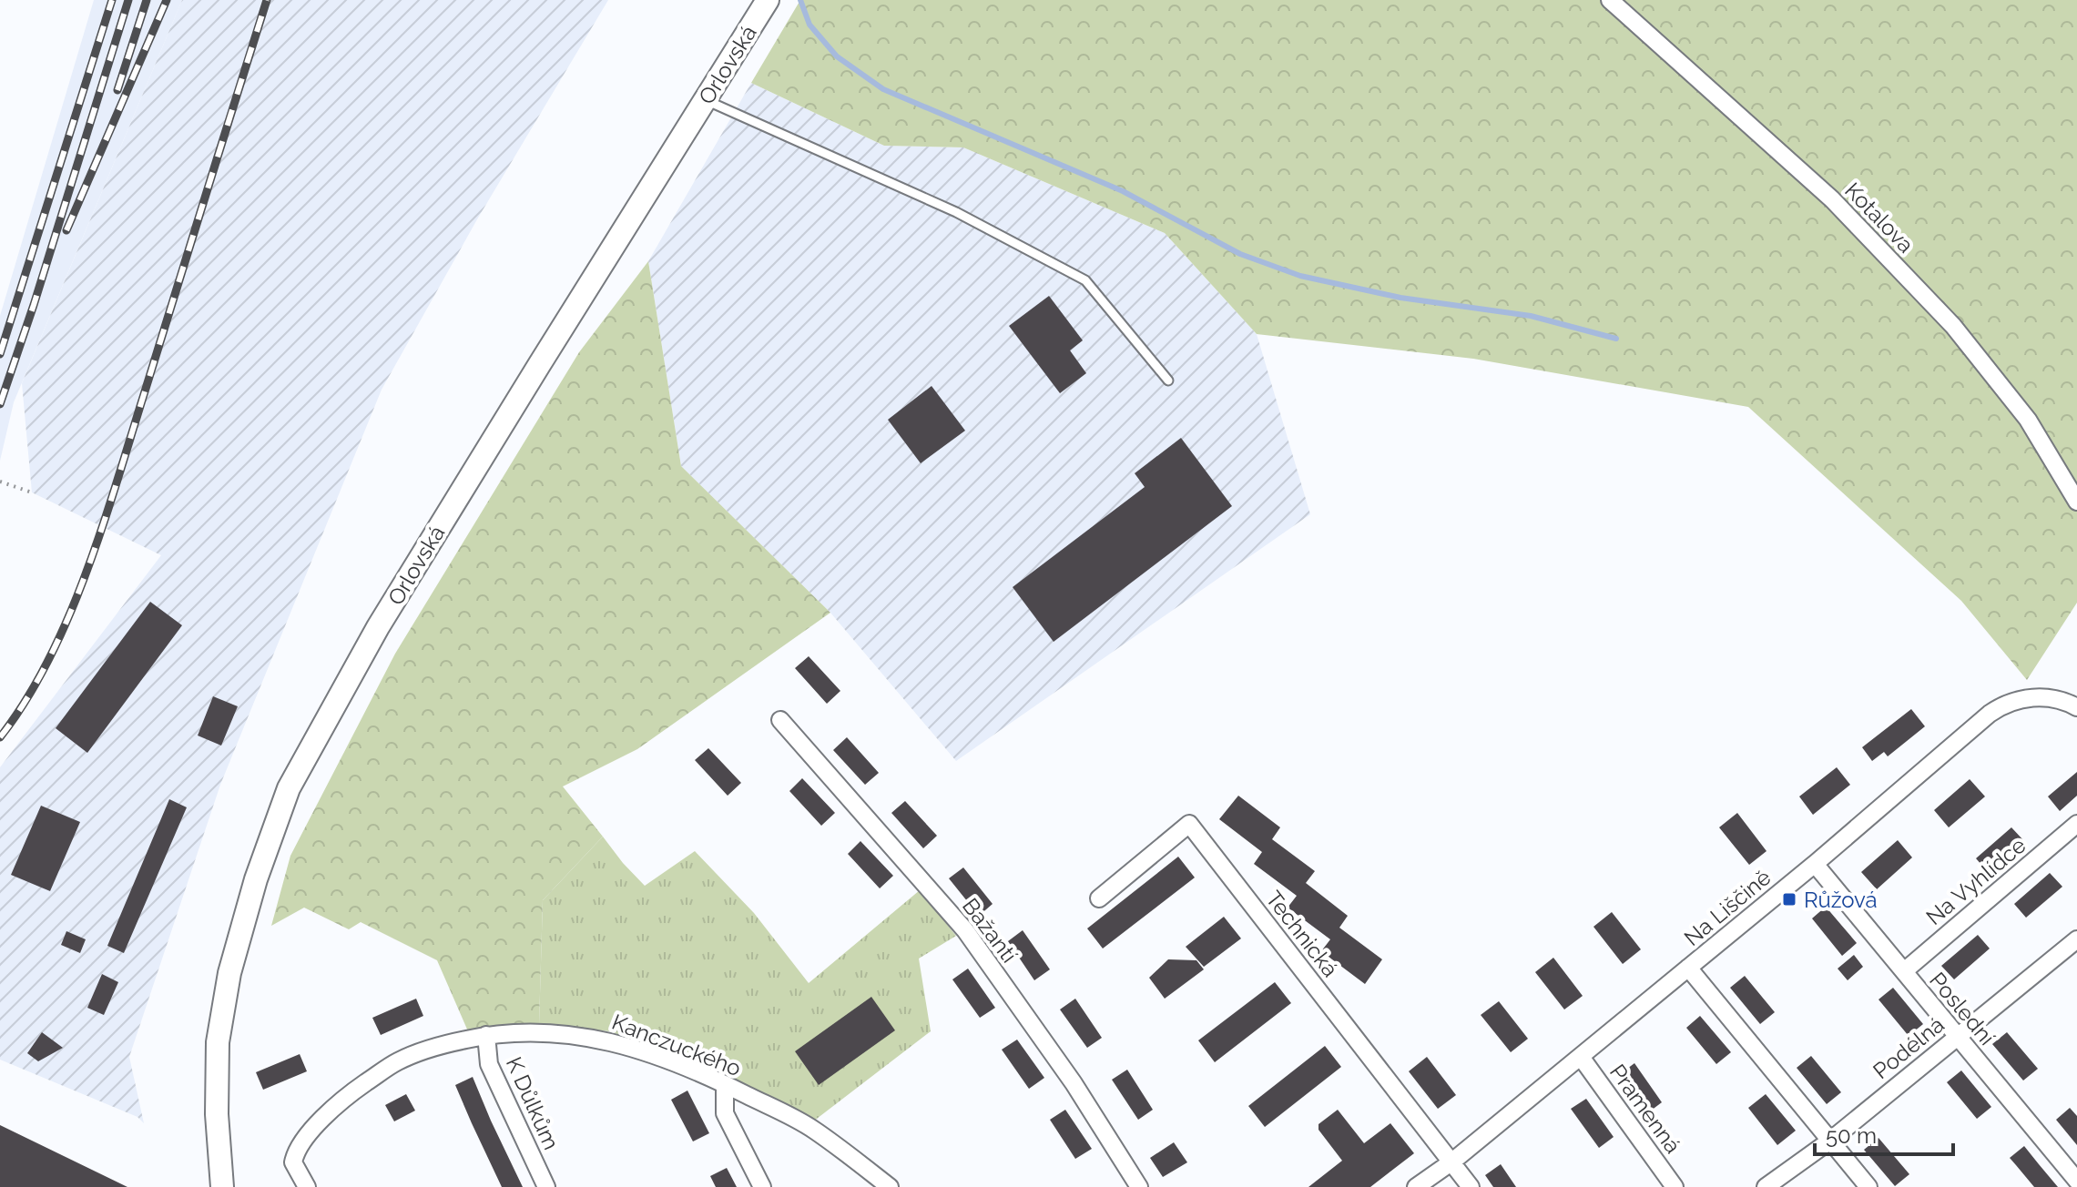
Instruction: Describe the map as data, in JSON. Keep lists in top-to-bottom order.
{
  "streets": {
    "main road": ["Orlovská"],
    "street": [
      "Kotalova",
      "Na Vyhlídce",
      "Na Liščině",
      "Bažantí",
      "Technická",
      "Poslední",
      "Kanczuckého",
      "Podélná",
      "K Důlkům",
      "Pramenná"
    ]
  },
  "crossings": [
    ["Na Vyhlídce", "Poslední"],
    ["Na Liščině", "Technická"],
    ["Na Liščině", "Poslední"],
    ["Na Liščině", "Pramenná"],
    ["Poslední", "Podélná"],
    ["Kanczuckého", "K Důlkům"]
  ],
  "places": {
    "transit": ["Růžová"]
  },
  "scale_bar": "50 m"
}
